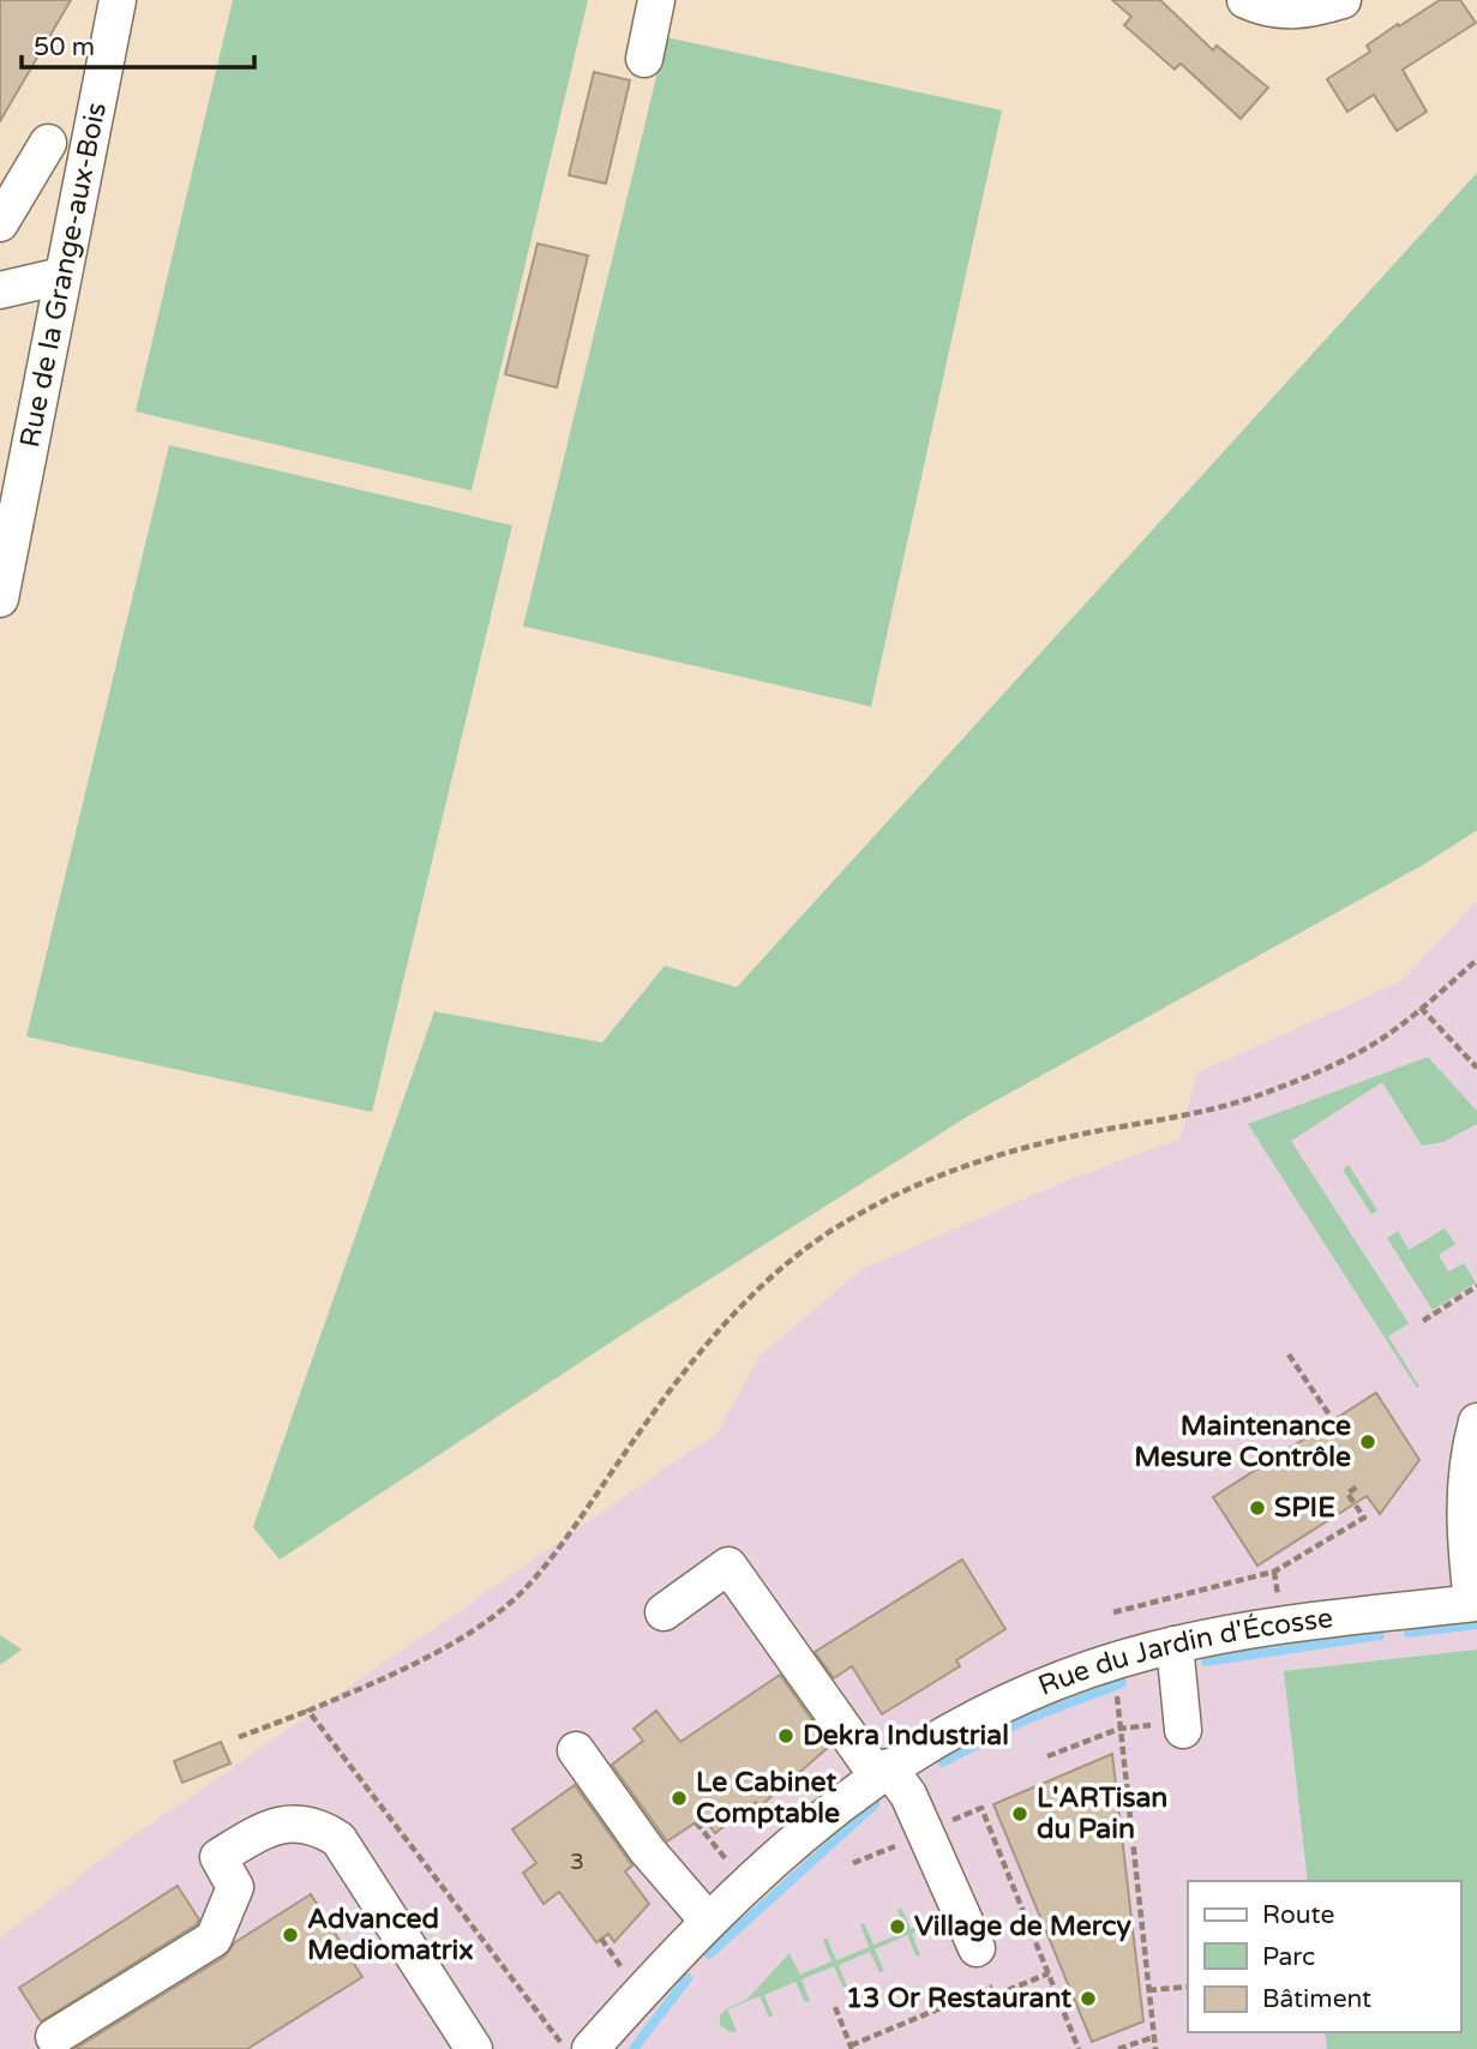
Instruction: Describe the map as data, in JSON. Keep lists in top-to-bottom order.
{
  "streets": {
    "street": ["Rue de la Grange-aux-Bois", "Rue du Jardin d'Écosse"]
  },
  "places": [
    "Maintenance Mesure Contrôle",
    "SPIE",
    "Dekra Industrial",
    "Le Cabinet Comptable",
    "L'ARTisan du Pain",
    "Village de Mercy",
    "Advanced Mediomatrix",
    "13 Or Restaurant"
  ],
  "house_numbers": ["3"],
  "legend": ["Route", "Parc", "Bâtiment"],
  "scale_bar": "50 m"
}
